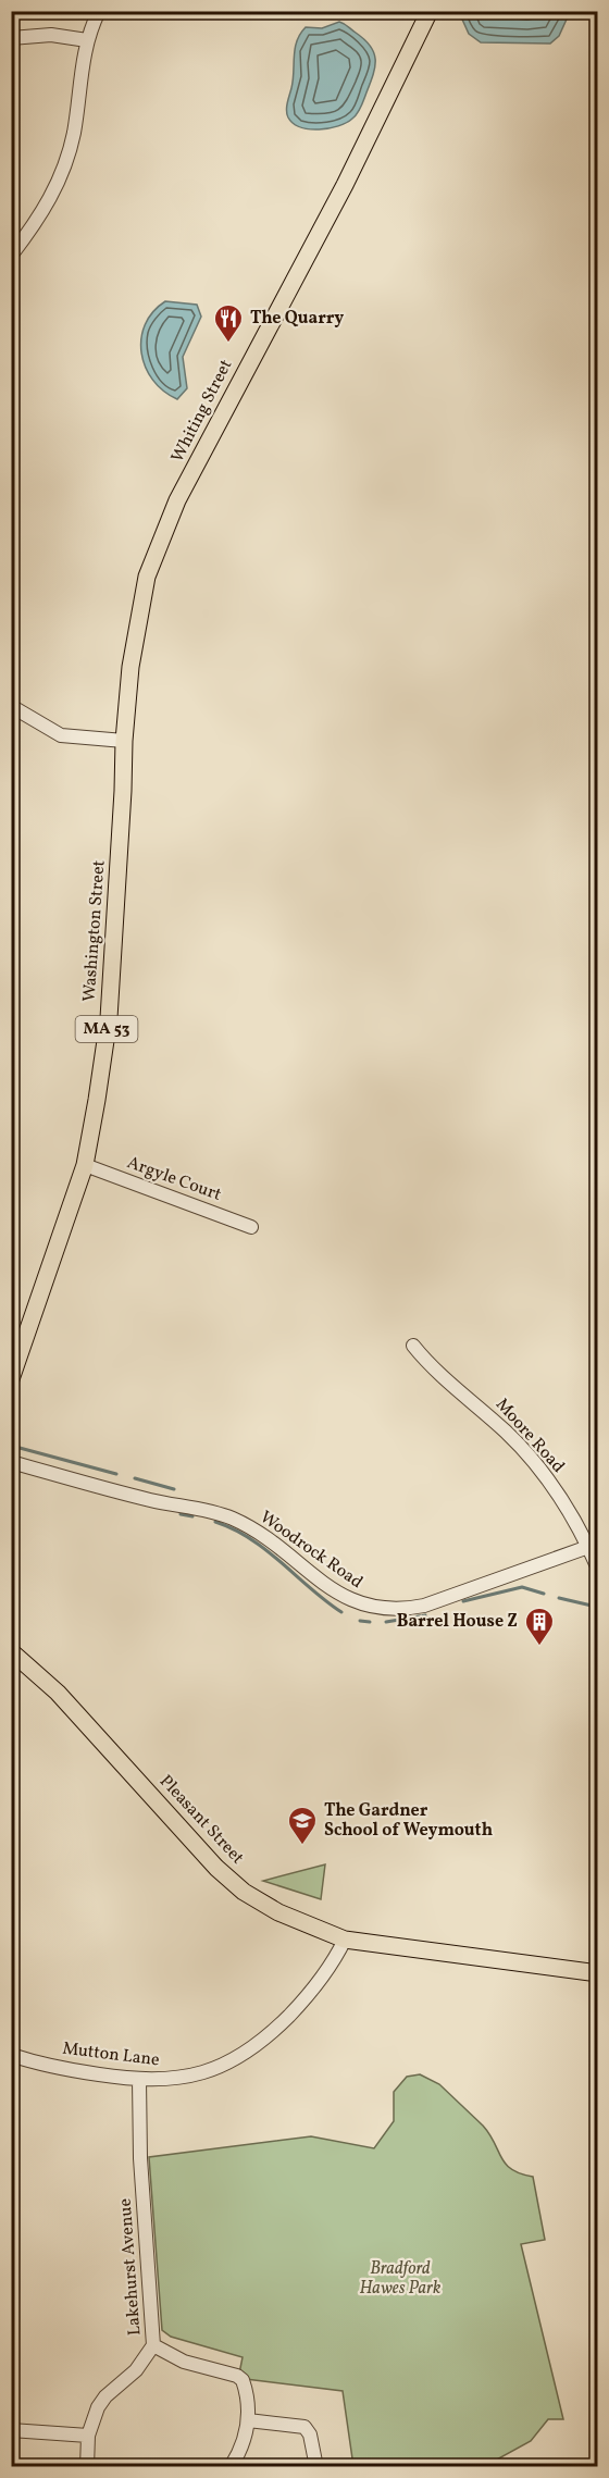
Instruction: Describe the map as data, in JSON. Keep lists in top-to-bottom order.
{
  "streets": {
    "main road": [
      "Whiting Street",
      "Washington Street",
      "MA 53",
      "Pleasant Street"
    ],
    "street": [
      "Argyle Court",
      "Moore Road",
      "Woodrock Road",
      "Mutton Lane",
      "Lakehurst Avenue"
    ]
  },
  "crossings": [
    ["Whiting Street", "Washington Street"],
    ["Washington Street", "Argyle Court"],
    ["Moore Road", "Woodrock Road"],
    ["Pleasant Street", "Mutton Lane"],
    ["Mutton Lane", "Lakehurst Avenue"]
  ],
  "parks": ["Bradford Hawes Park"],
  "places": {
    "restaurant": ["The Quarry"],
    "building": ["Barrel House Z"],
    "school or university": ["The Gardner School of Weymouth"]
  }
}
